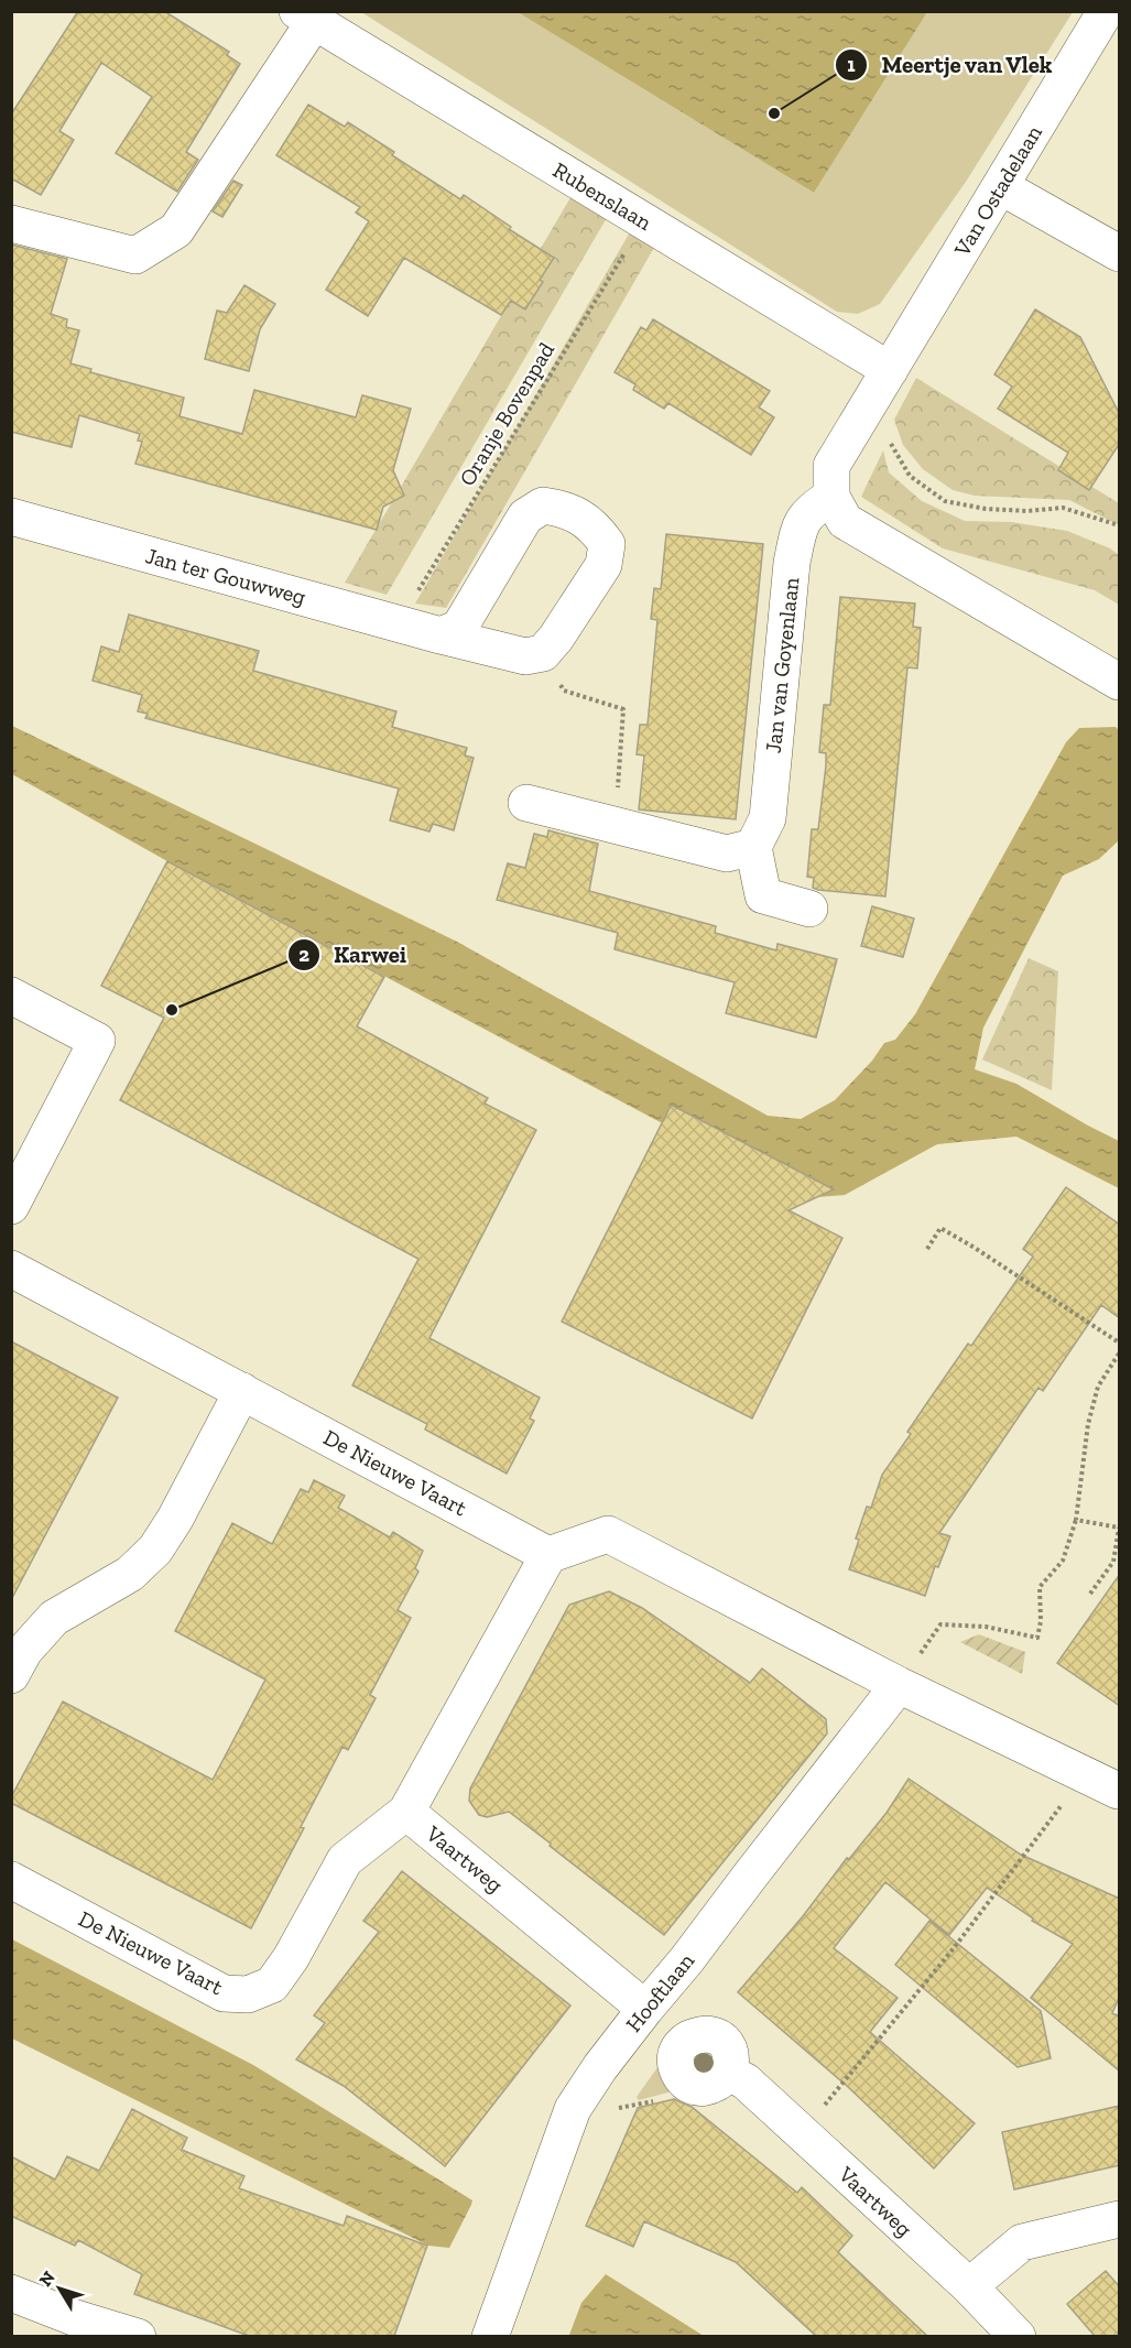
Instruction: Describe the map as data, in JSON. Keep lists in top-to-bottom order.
{
  "streets": {
    "street": [
      "Van Ostadelaan",
      "Rubenslaan",
      "Jan ter Gouwweg",
      "Jan van Goyenlaan",
      "De Nieuwe Vaart",
      "Vaartweg",
      "Hooftlaan"
    ],
    "path": ["Oranje Bovenpad"]
  },
  "crossings": [
    ["Van Ostadelaan", "Rubenslaan"],
    ["Rubenslaan", "Oranje Bovenpad"],
    ["Oranje Bovenpad", "Jan ter Gouwweg"],
    ["De Nieuwe Vaart", "Vaartweg"],
    ["Vaartweg", "Hooftlaan"]
  ],
  "places": ["Meertje van Vlek", "Karwei"],
  "north": "top left"
}
